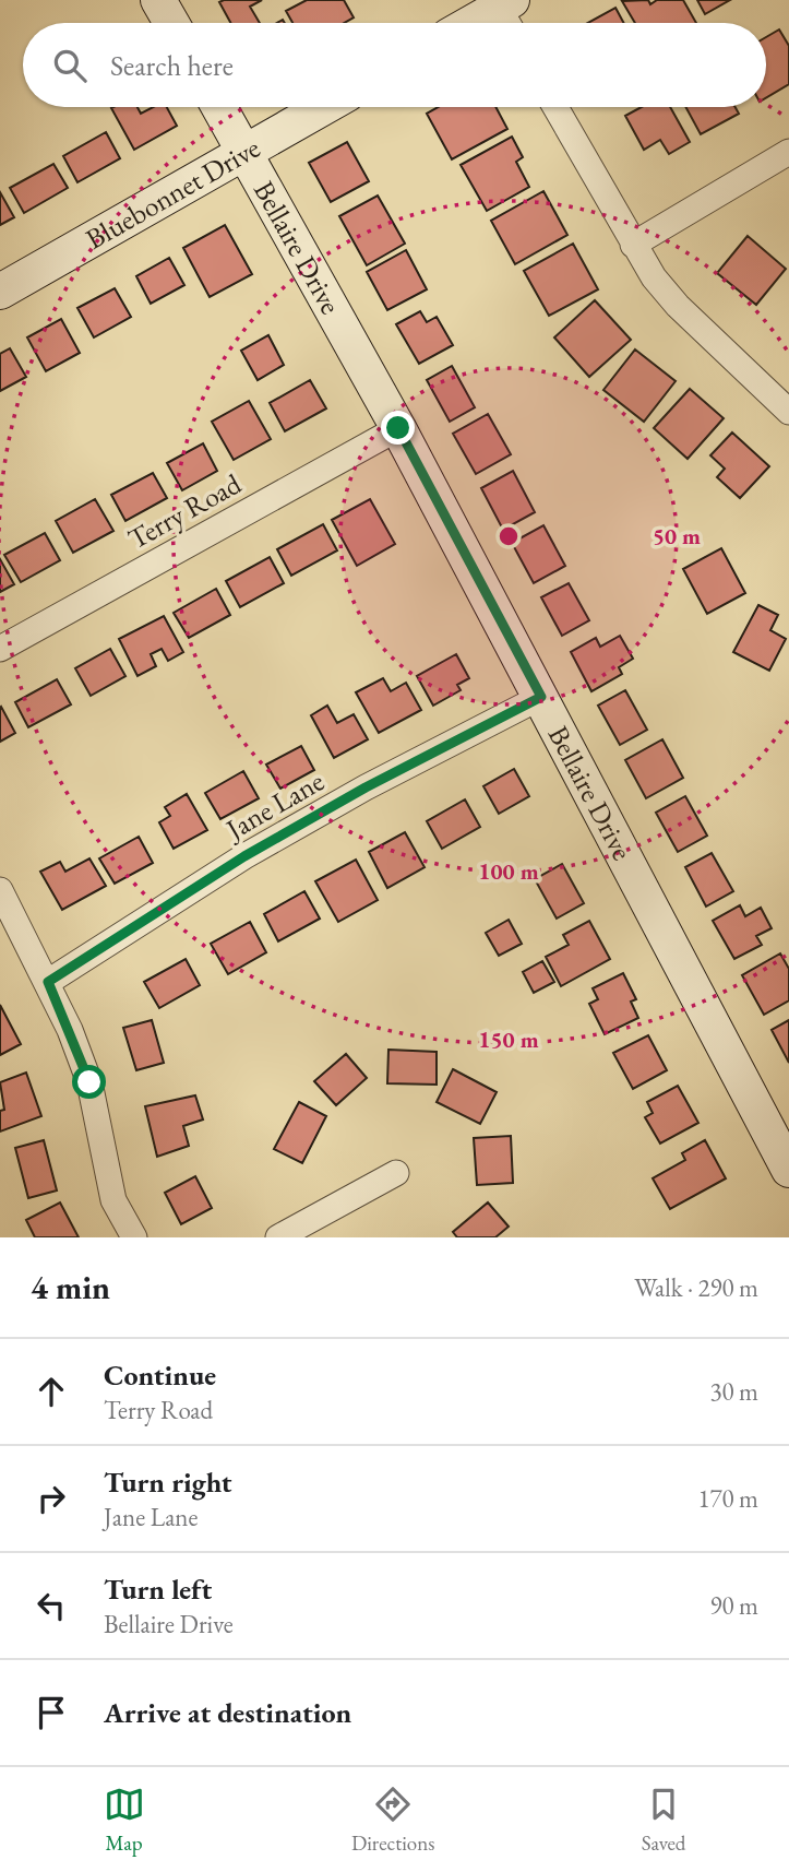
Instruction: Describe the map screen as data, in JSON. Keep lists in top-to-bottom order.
{
  "streets": {
    "street": [
      "Bluebonnet Drive",
      "Bellaire Drive",
      "Terry Road",
      "Jane Lane"
    ]
  },
  "crossings": [
    ["Bluebonnet Drive", "Bellaire Drive"],
    ["Bellaire Drive", "Terry Road"],
    ["Bellaire Drive", "Jane Lane"]
  ],
  "page": {
    "search": "Search here",
    "heading": ["4 min", "Walk · 290 m"],
    "list": [
      ["Continue", "Terry Road", "30 m"],
      ["Turn right", "Jane Lane", "170 m"],
      ["Turn left", "Bellaire Drive", "90 m"],
      "Arrive at destination"
    ],
    "nav": ["Map", "Directions", "Saved"]
  },
  "rings": ["50 m", "100 m", "150 m"]
}
